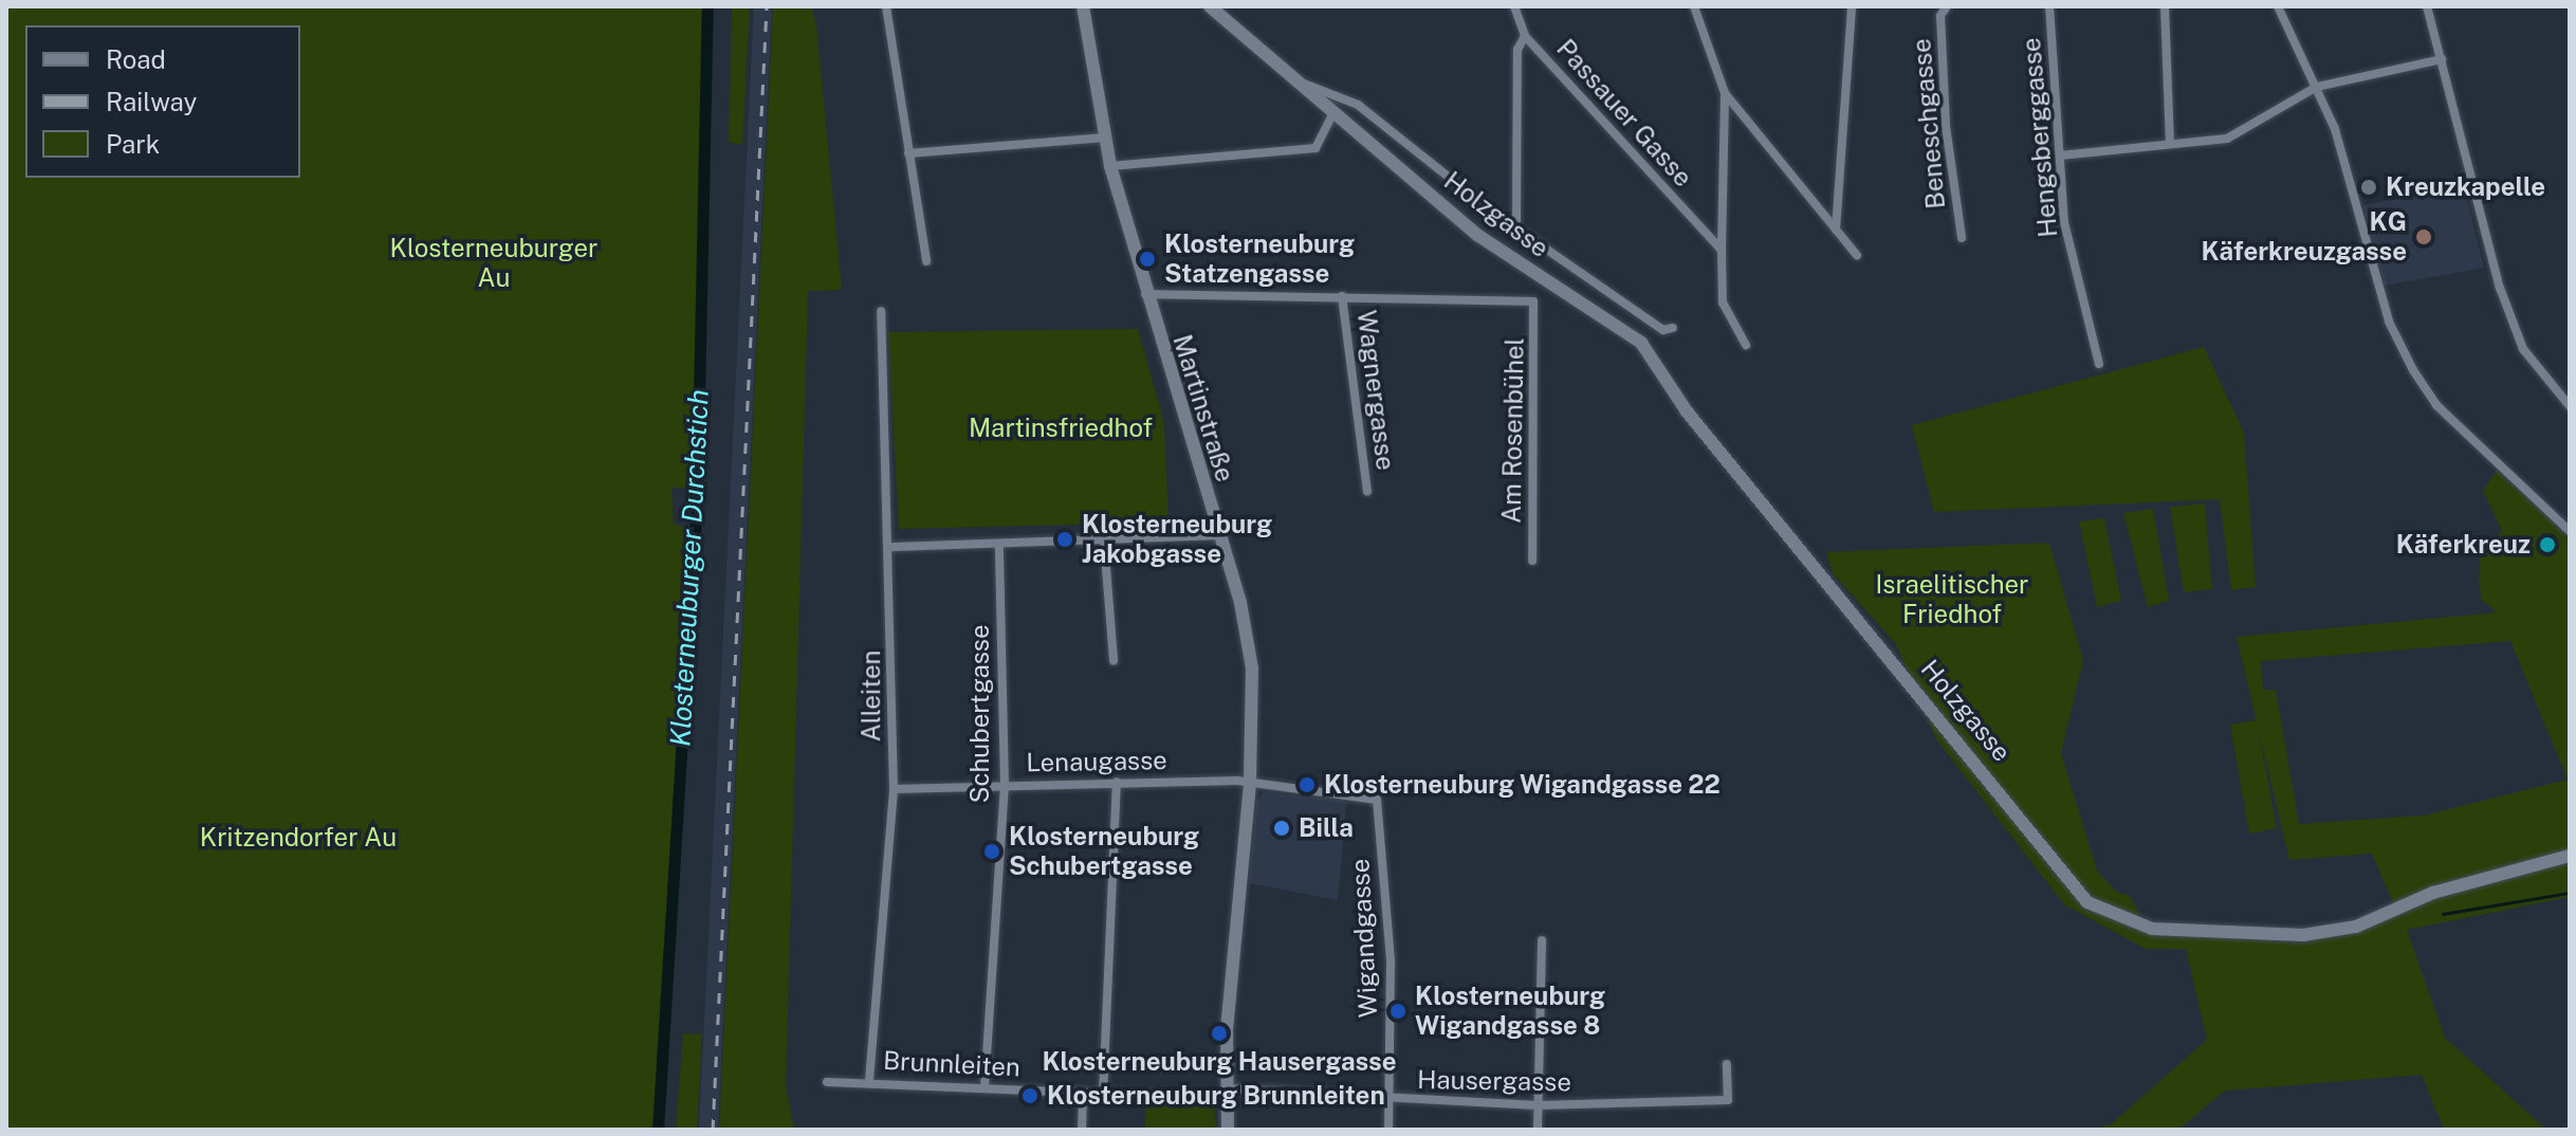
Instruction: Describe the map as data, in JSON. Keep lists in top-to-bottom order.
{
  "streets": {
    "street": [
      "Passauer Gasse",
      "Beneschgasse",
      "Hengsberggasse",
      "Holzgasse",
      "Wagnergasse",
      "Martinstraße",
      "Am Rosenbühel",
      "Alleiten",
      "Schubertgasse",
      "Lenaugasse",
      "Wigandgasse",
      "Brunnleiten",
      "Hausergasse"
    ]
  },
  "crossings": [
    ["Passauer Gasse", "Holzgasse"],
    ["Wagnergasse", "Am Rosenbühel"],
    ["Martinstraße", "Lenaugasse"],
    ["Martinstraße", "Wigandgasse"],
    ["Martinstraße", "Brunnleiten"],
    ["Martinstraße", "Hausergasse"],
    ["Alleiten", "Lenaugasse"],
    ["Alleiten", "Brunnleiten"],
    ["Schubertgasse", "Lenaugasse"],
    ["Schubertgasse", "Brunnleiten"],
    ["Lenaugasse", "Wigandgasse"],
    ["Wigandgasse", "Hausergasse"],
    ["Brunnleiten", "Hausergasse"]
  ],
  "water": ["Klosterneuburger Durchstich"],
  "parks": [
    "Klosterneuburger Au",
    "Martinsfriedhof",
    "Israelitischer Friedhof",
    "Kritzendorfer Au"
  ],
  "places": [
    "Kreuzkapelle",
    "KG Käferkreuzgasse",
    "Klosterneuburg Statzengasse",
    "Klosterneuburg Jakobgasse",
    "Käferkreuz",
    "Klosterneuburg Wigandgasse 22",
    "Billa",
    "Klosterneuburg Schubertgasse",
    "Klosterneuburg Wigandgasse 8",
    "Klosterneuburg Hausergasse",
    "Klosterneuburg Brunnleiten"
  ],
  "legend": ["Road", "Railway", "Park"]
}
